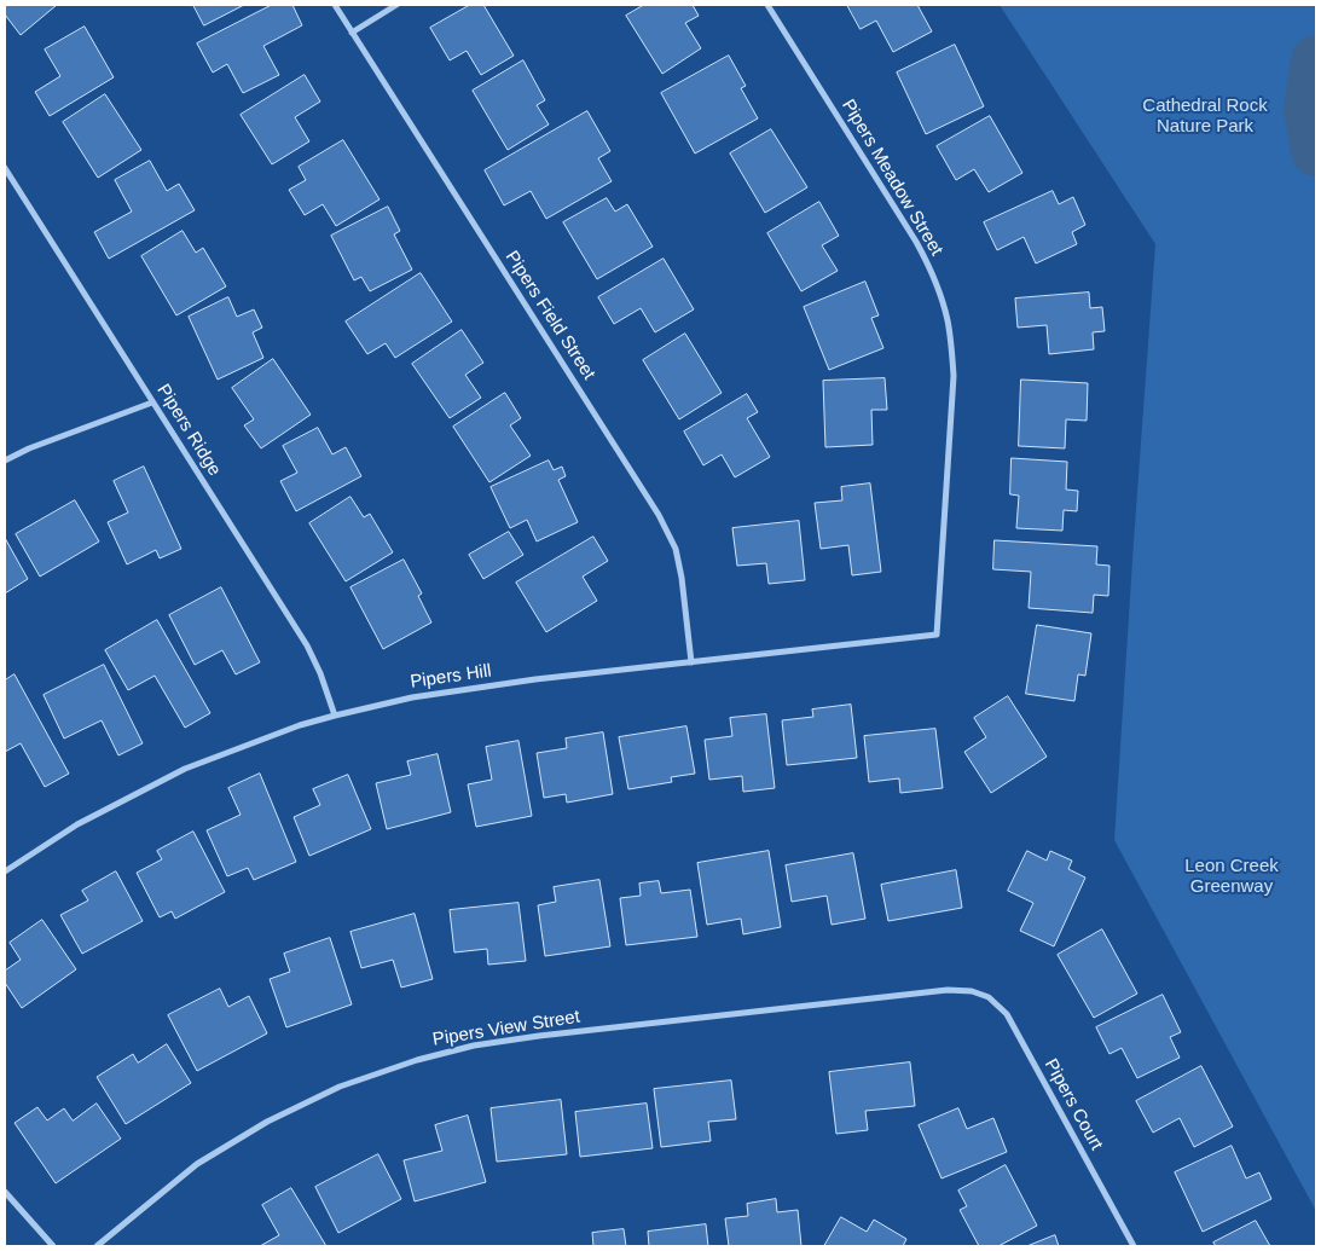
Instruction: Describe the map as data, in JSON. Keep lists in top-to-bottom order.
{
  "streets": {
    "street": [
      "Pipers Meadow Street",
      "Pipers Field Street",
      "Pipers Ridge",
      "Pipers Hill",
      "Pipers View Street",
      "Pipers Court"
    ]
  },
  "crossings": [
    ["Pipers Meadow Street", "Pipers Hill"],
    ["Pipers Field Street", "Pipers Hill"],
    ["Pipers Ridge", "Pipers Hill"],
    ["Pipers View Street", "Pipers Court"]
  ],
  "parks": ["Cathedral Rock Nature Park", "Leon Creek Greenway"]
}
